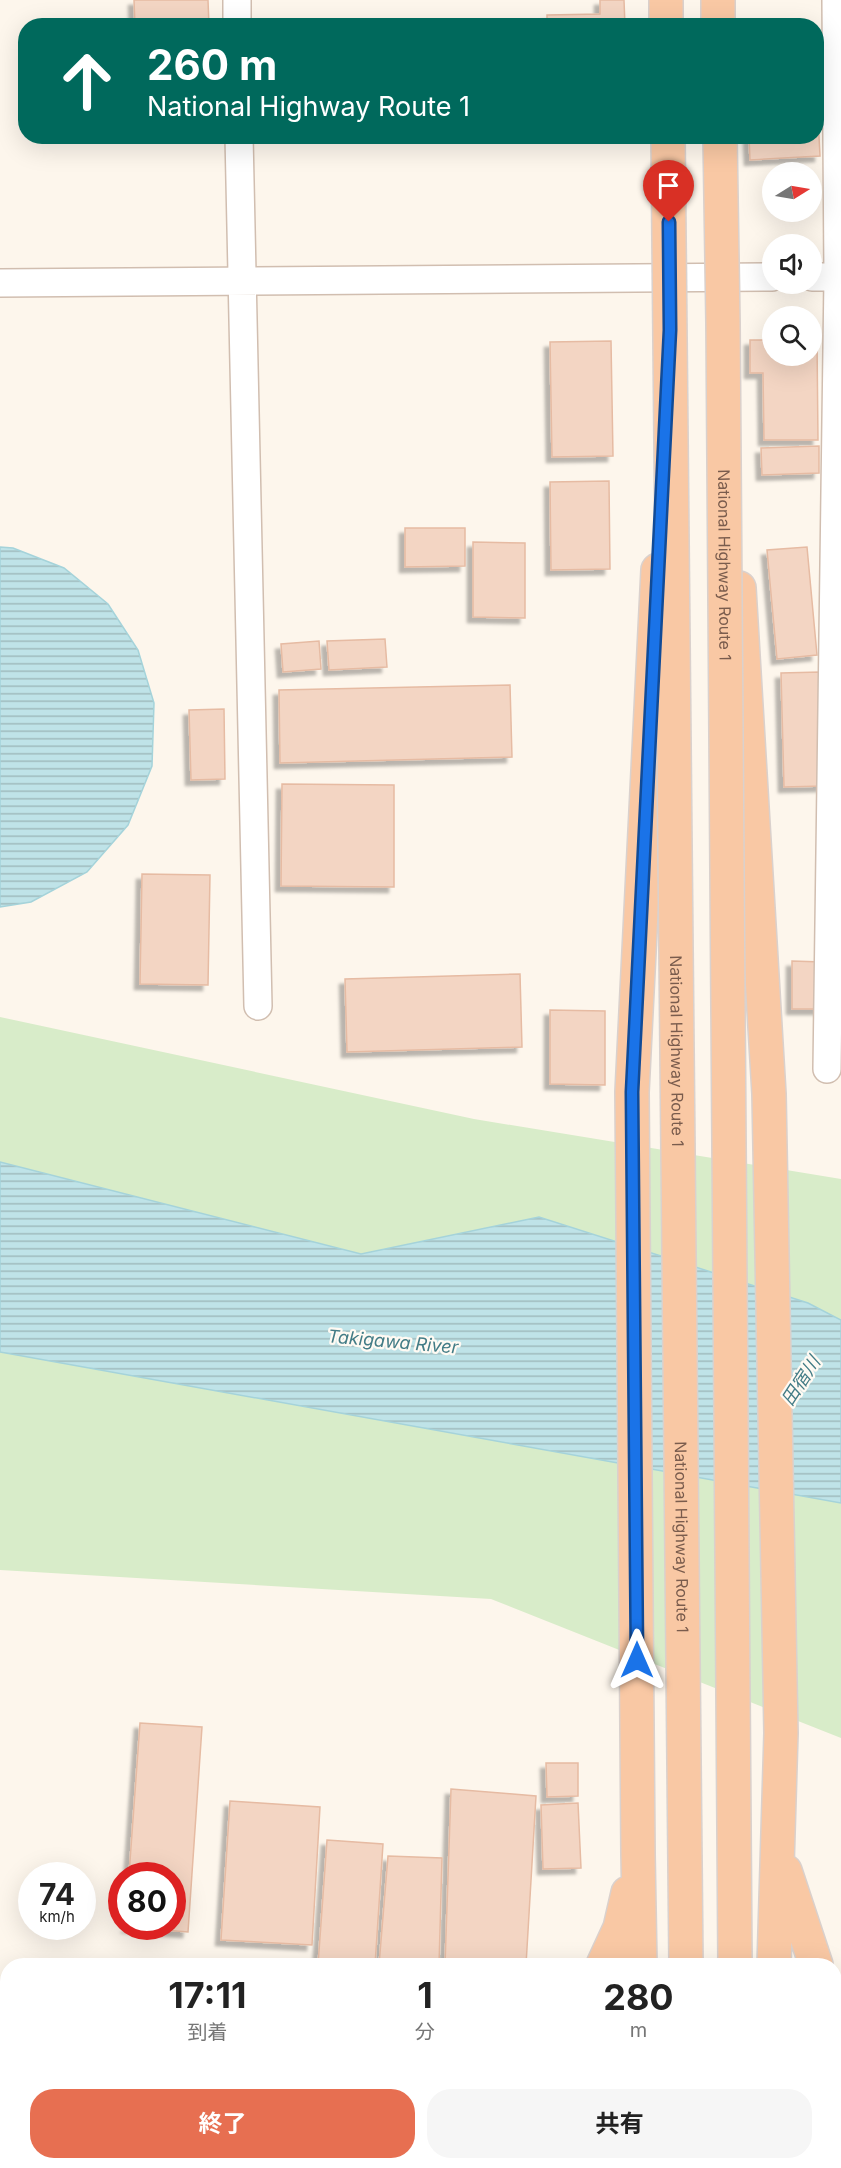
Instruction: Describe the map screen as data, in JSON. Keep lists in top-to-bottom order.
{
  "streets": {
    "highway": ["National Highway Route 1"]
  },
  "water": ["Takigawa River", "田宿川"],
  "north": "right",
  "page": {
    "turn": ["260 m", "National Highway Route 1"],
    "speed": "74 km/h",
    "limit": "80",
    "eta": [
      "17:11",
      "到着",
      "1",
      "分",
      "280",
      "m"
    ],
    "buttons": ["終了", "共有"]
  }
}
